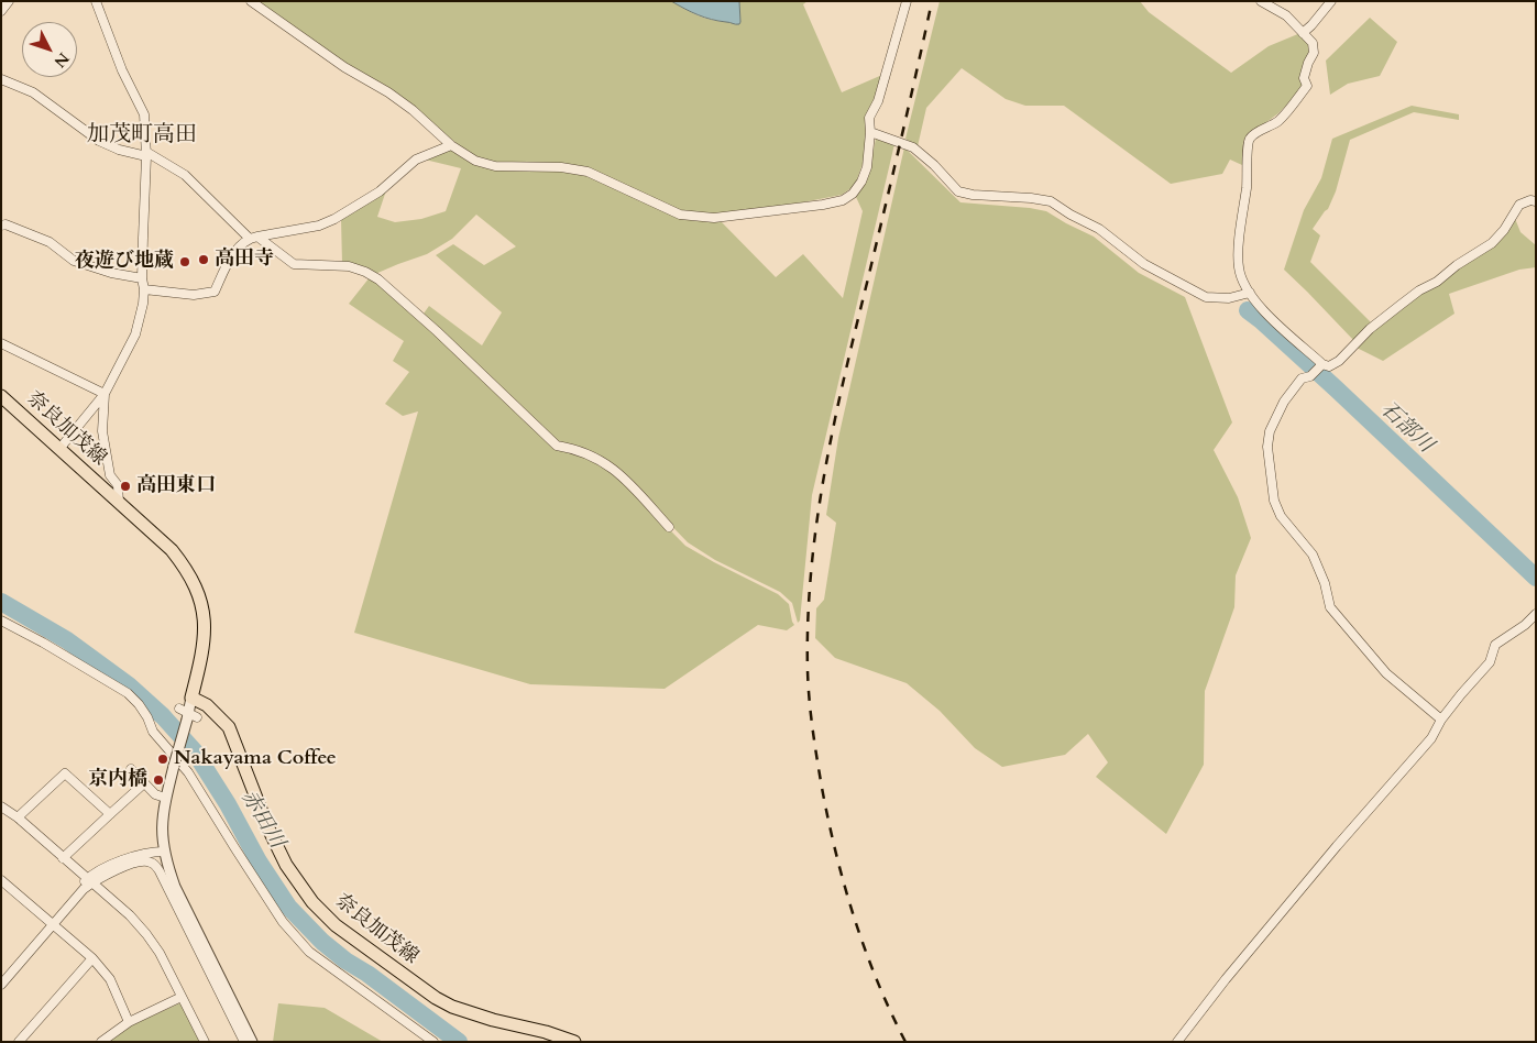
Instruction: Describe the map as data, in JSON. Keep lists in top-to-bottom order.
{
  "streets": {
    "main road": ["奈良加茂線"]
  },
  "districts": ["加茂町高田"],
  "water": ["石部川", "赤田川"],
  "places": [
    "高田寺",
    "夜遊び地蔵",
    "高田東口",
    "Nakayama Coffee",
    "京内橋"
  ],
  "north": "bottom right"
}
